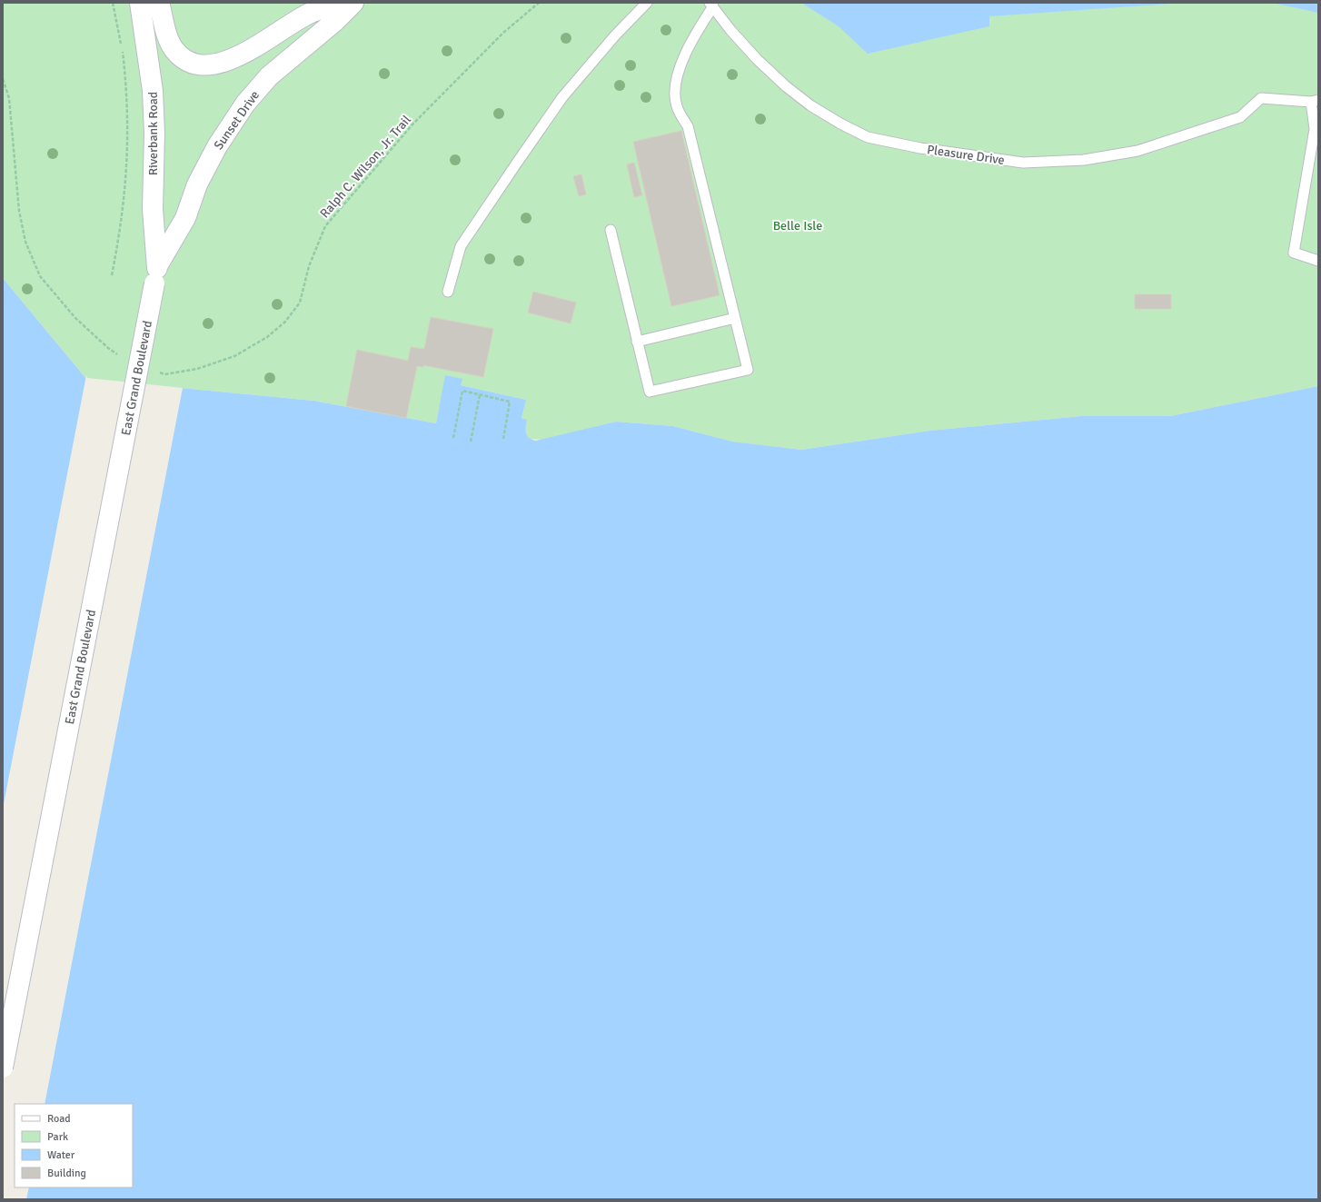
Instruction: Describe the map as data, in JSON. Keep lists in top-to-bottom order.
{
  "streets": {
    "street": ["Sunset Drive", "Riverbank Road", "East Grand Boulevard"],
    "lane": ["Pleasure Drive"],
    "path": ["Ralph C. Wilson, Jr. Trail"]
  },
  "crossings": [
    ["Sunset Drive", "Riverbank Road"],
    ["Sunset Drive", "East Grand Boulevard"],
    ["Riverbank Road", "East Grand Boulevard"]
  ],
  "parks": ["Belle Isle"],
  "legend": [
    "Road",
    "Park",
    "Water",
    "Building"
  ]
}
